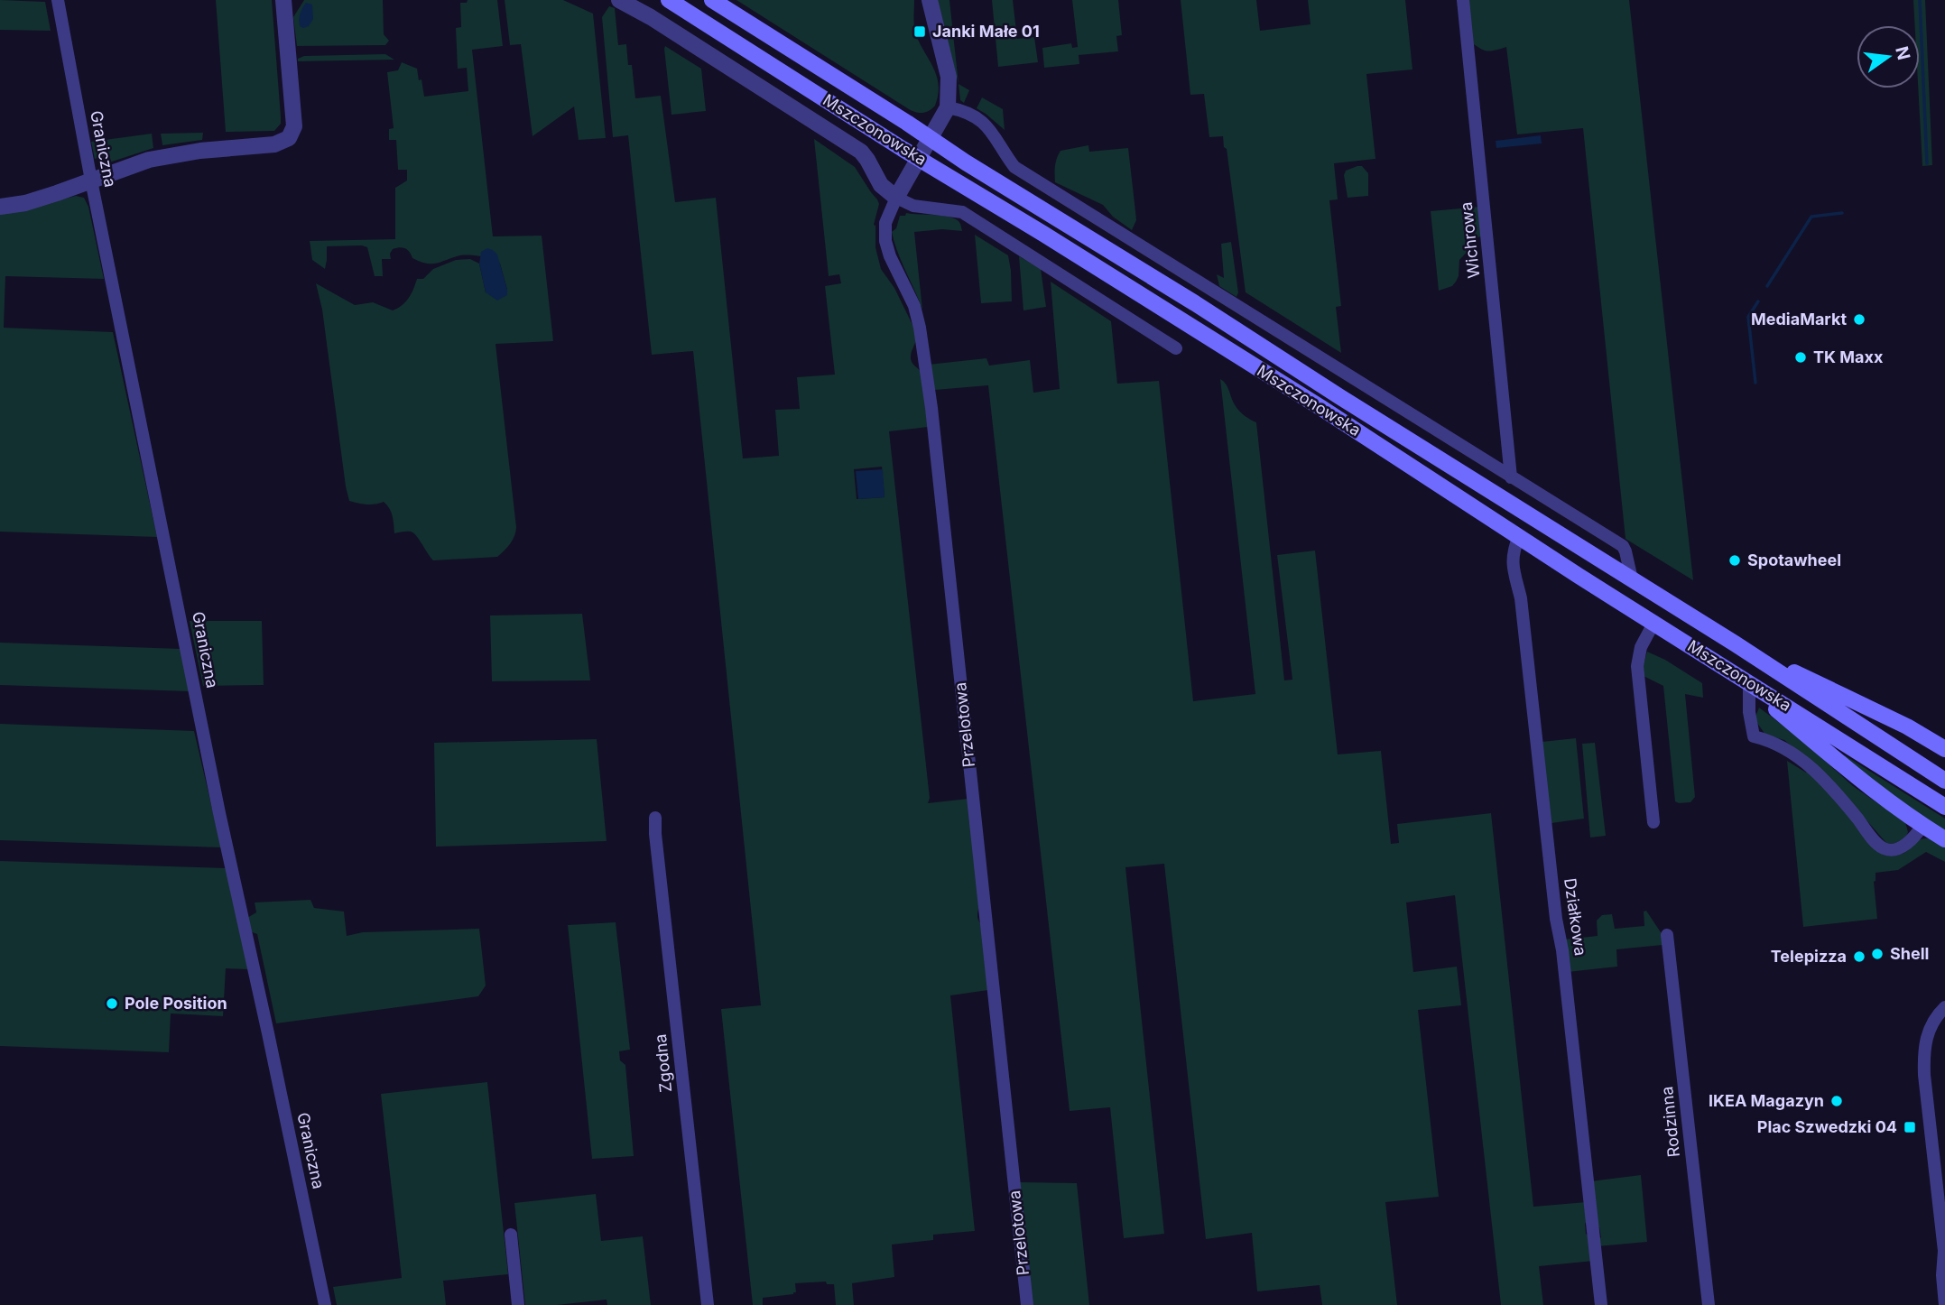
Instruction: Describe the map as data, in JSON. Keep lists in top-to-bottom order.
{
  "streets": {
    "main road": ["Mszczonowska"],
    "street": [
      "Graniczna",
      "Wichrowa",
      "Przelotowa",
      "Działkowa",
      "Zgodna",
      "Rodzinna"
    ]
  },
  "crossings": [
    ["Mszczonowska", "Przelotowa"],
    ["Mszczonowska", "Działkowa"]
  ],
  "places": {
    "transit": ["Janki Małe 01", "Plac Szwedzki 04"],
    "other": [
      "MediaMarkt",
      "TK Maxx",
      "Spotawheel",
      "Shell",
      "Telepizza",
      "Pole Position",
      "IKEA Magazyn"
    ]
  },
  "north": "right"
}
